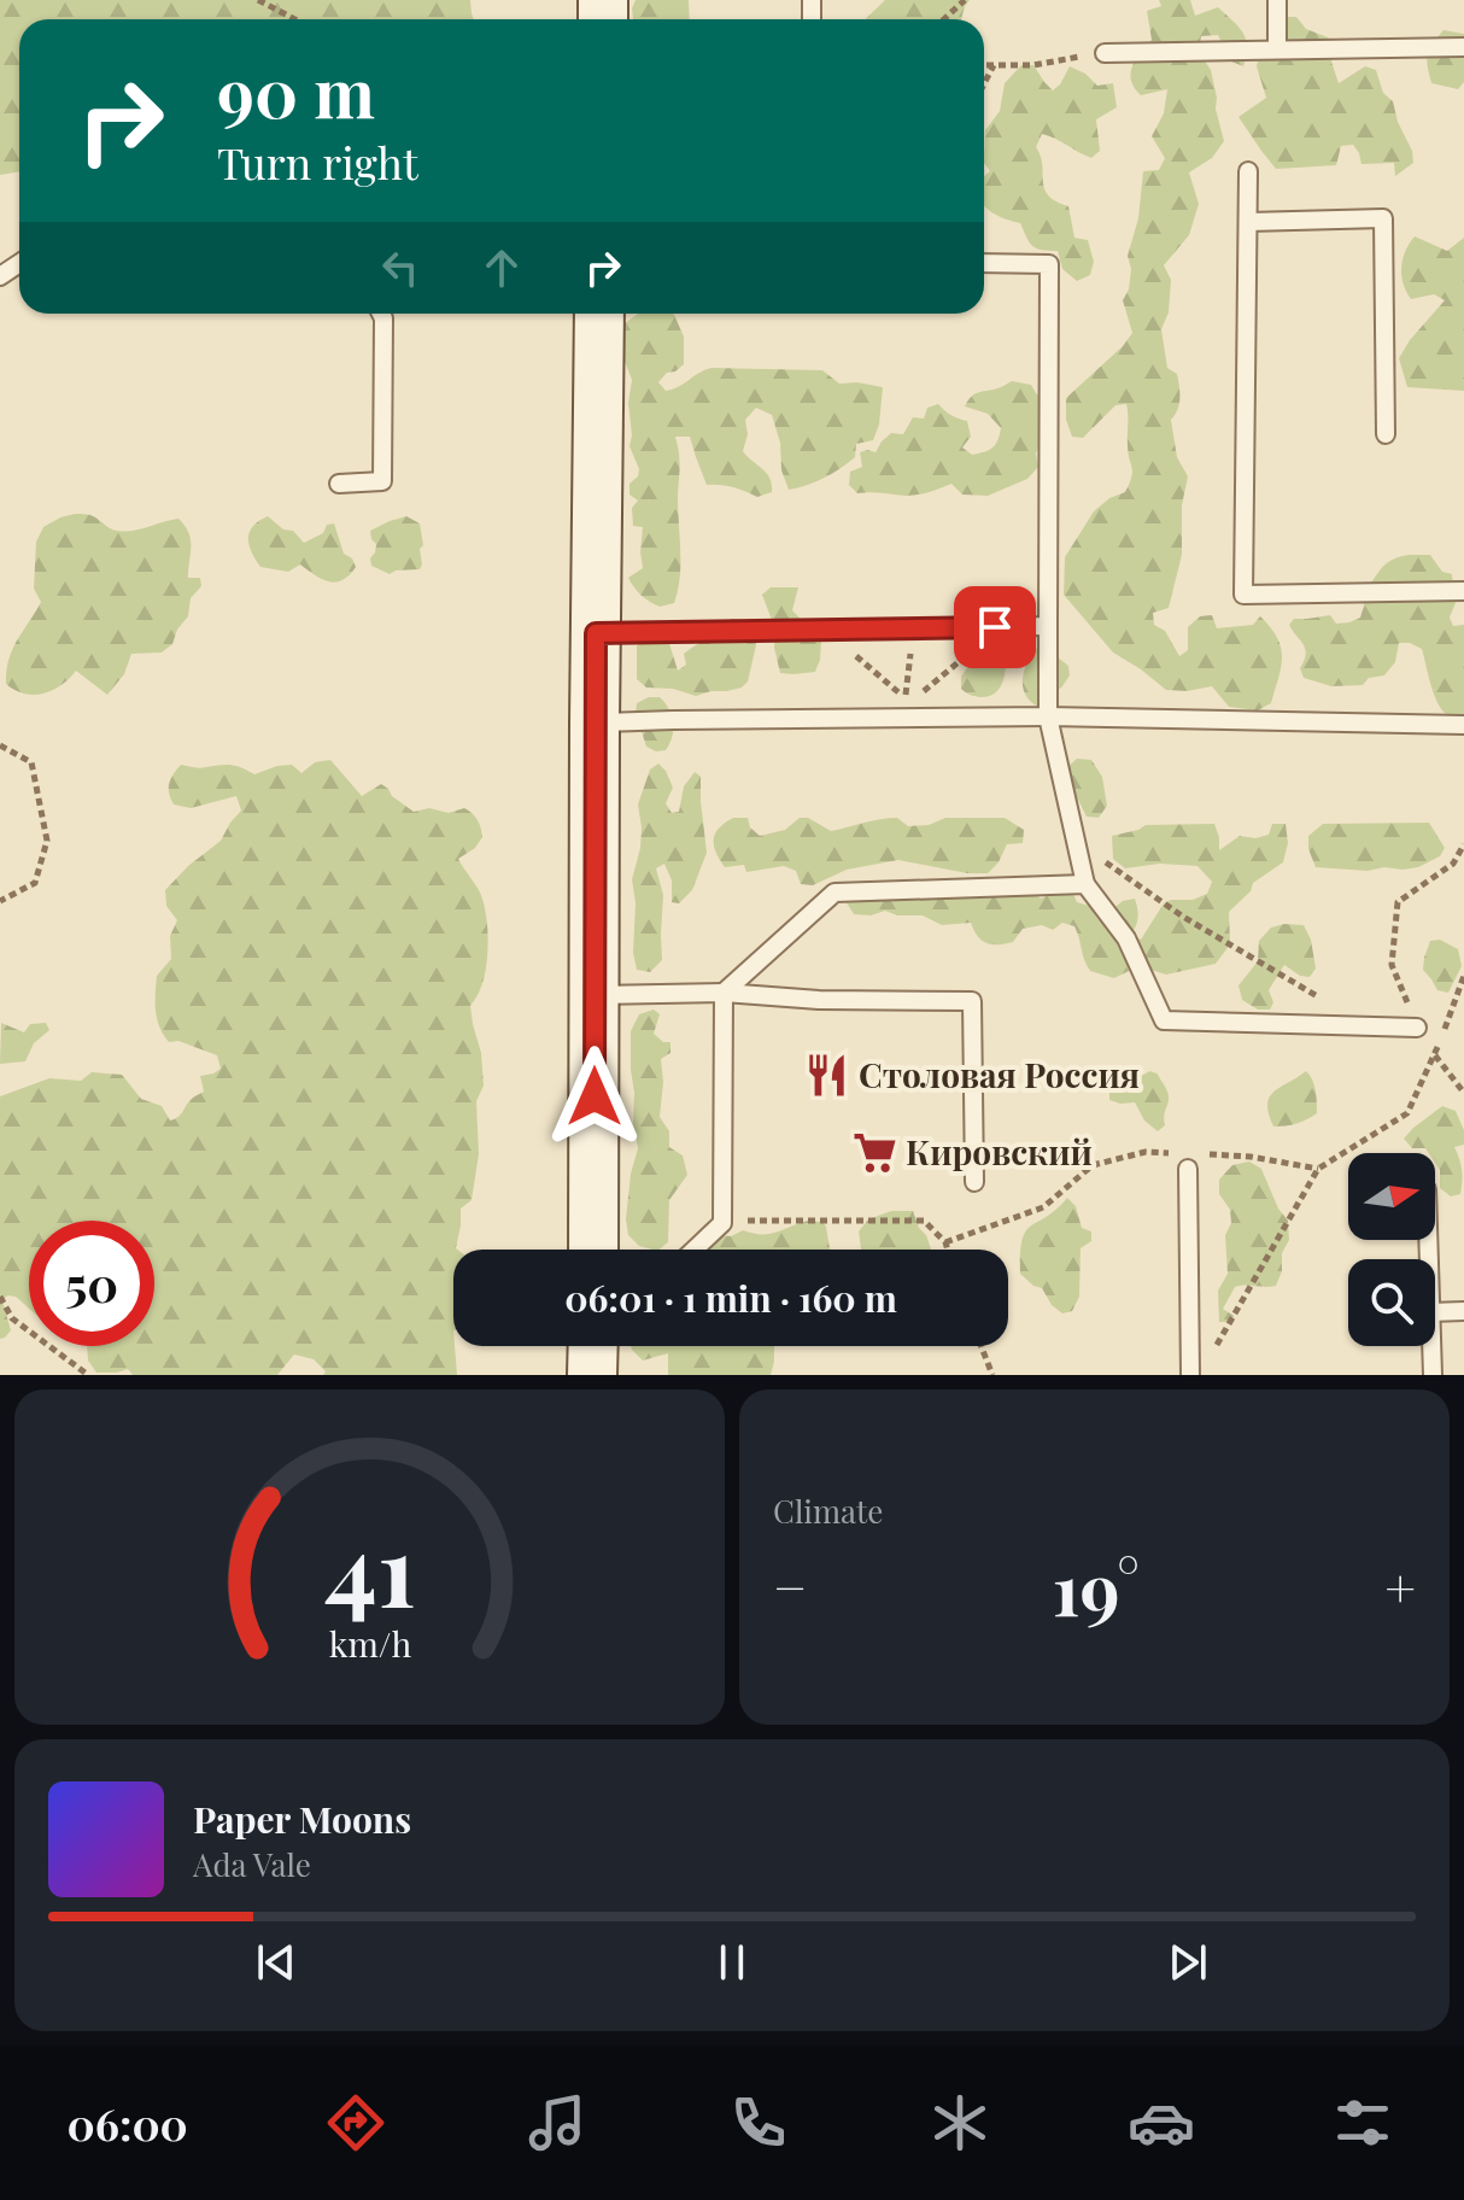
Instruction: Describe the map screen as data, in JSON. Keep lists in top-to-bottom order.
{
  "places": {
    "restaurant": ["Столовая Россия"],
    "supermarket": ["Кировский"]
  },
  "north": "right",
  "page": {
    "turn": ["90 m", "Turn right"],
    "limit": "50",
    "trip": "06:01 · 1 min · 160 m",
    "tile": "Climate",
    "heat": ["−", "19°", "+"],
    "song": ["Paper Moons", "Ada Vale"],
    "tabs": "06:00",
    "gauge": ["41", "km/h"]
  }
}
